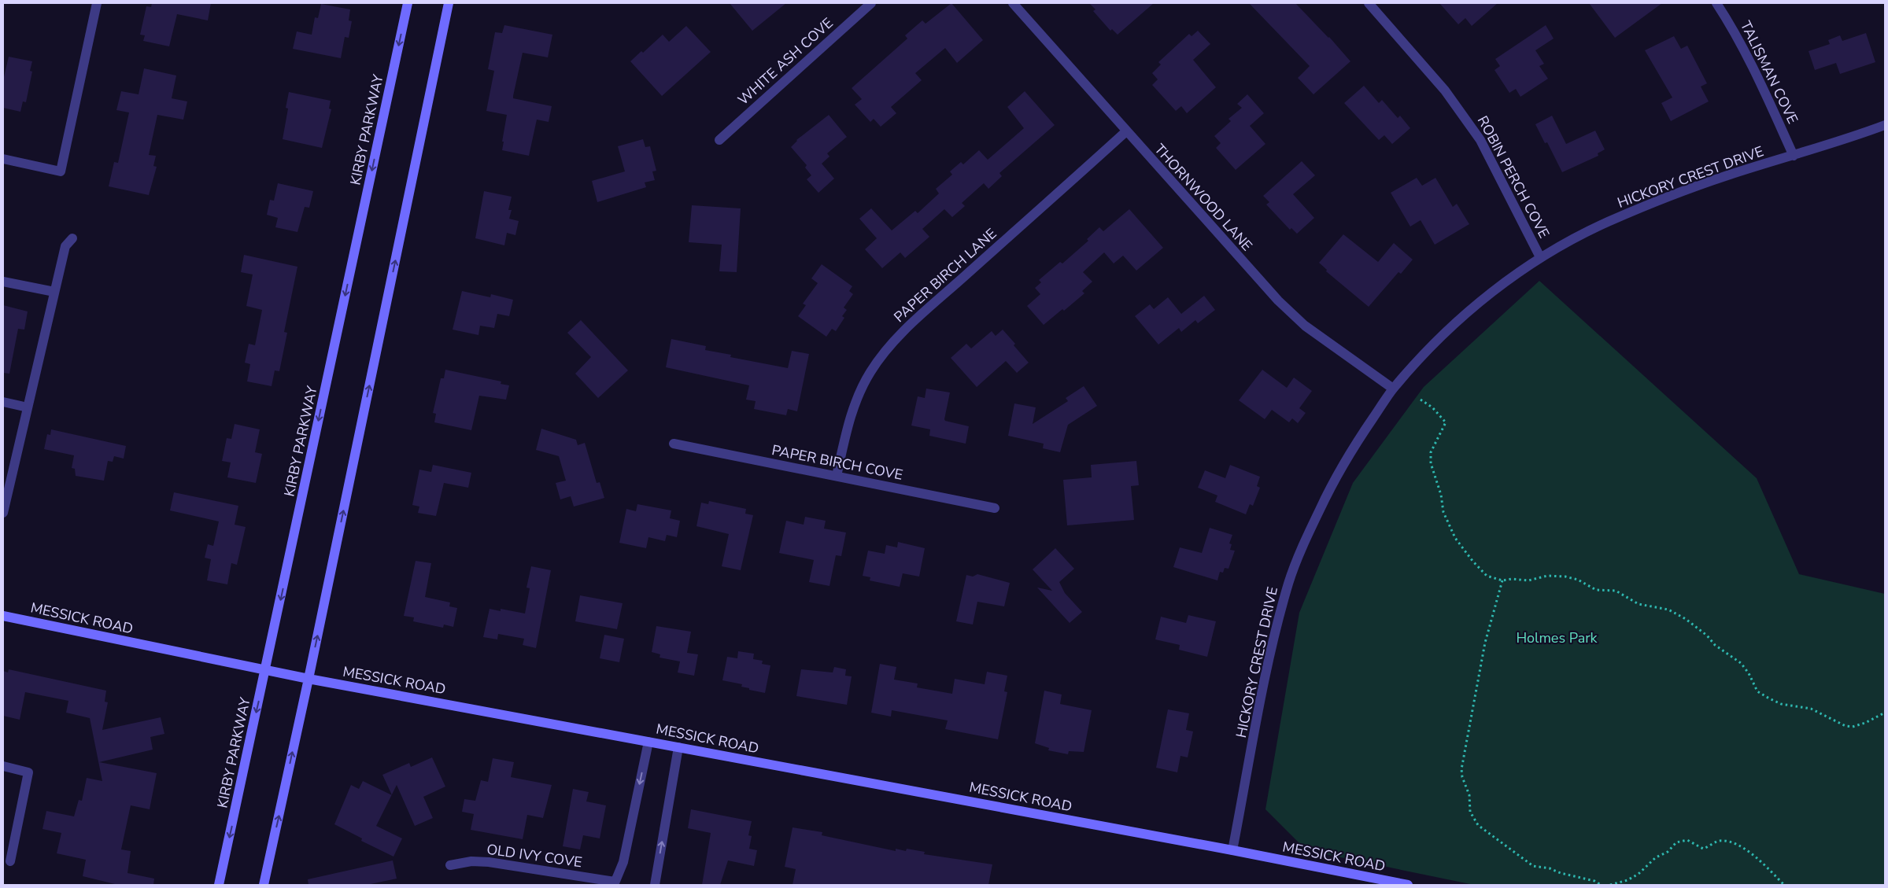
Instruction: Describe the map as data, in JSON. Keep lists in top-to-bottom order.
{
  "streets": {
    "main road": ["KIRBY PARKWAY", "MESSICK ROAD"],
    "street": [
      "WHITE ASH COVE",
      "TALISMAN COVE",
      "ROBIN PERCH COVE",
      "HICKORY CREST DRIVE",
      "THORNWOOD LANE",
      "PAPER BIRCH LANE",
      "PAPER BIRCH COVE",
      "OLD IVY COVE"
    ]
  },
  "crossings": [
    ["TALISMAN COVE", "HICKORY CREST DRIVE"],
    ["KIRBY PARKWAY", "MESSICK ROAD"],
    ["ROBIN PERCH COVE", "HICKORY CREST DRIVE"],
    ["HICKORY CREST DRIVE", "THORNWOOD LANE"],
    ["HICKORY CREST DRIVE", "MESSICK ROAD"],
    ["THORNWOOD LANE", "PAPER BIRCH LANE"],
    ["PAPER BIRCH LANE", "PAPER BIRCH COVE"]
  ],
  "parks": ["Holmes Park"]
}
